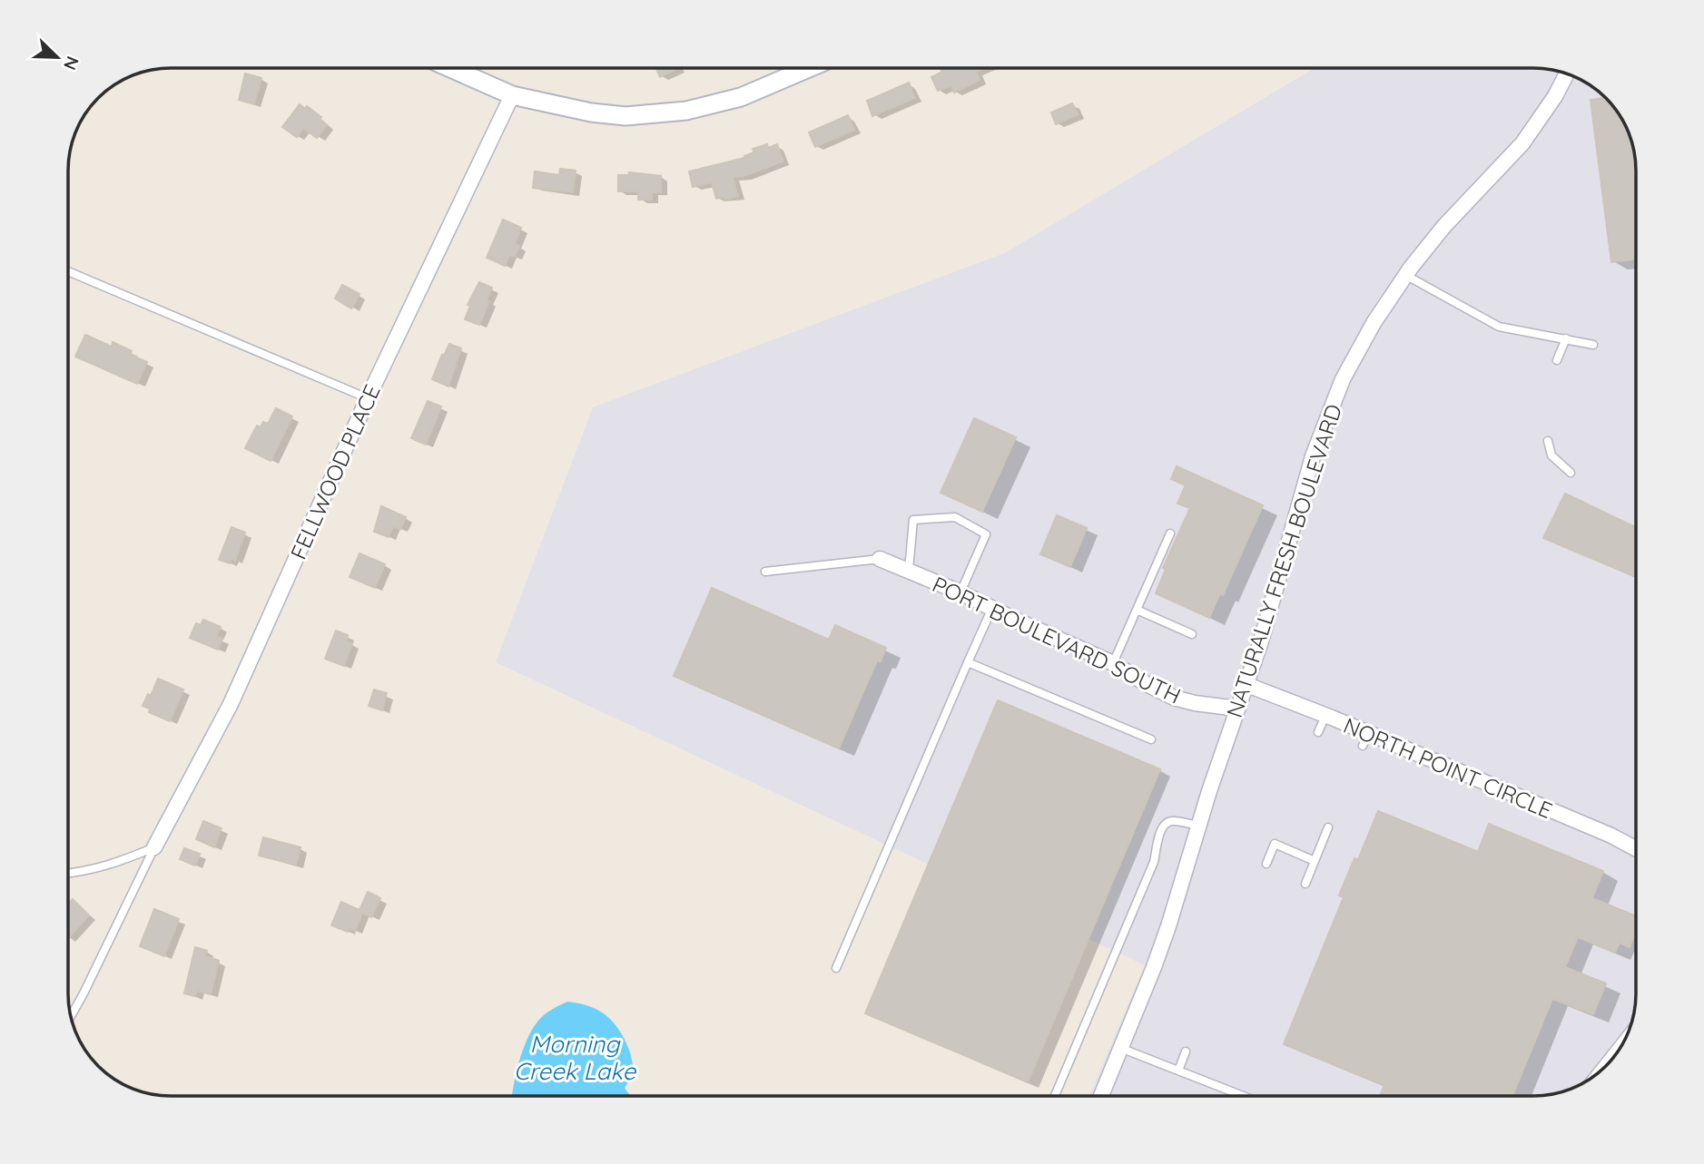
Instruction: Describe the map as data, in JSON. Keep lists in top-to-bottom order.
{
  "streets": {
    "street": [
      "FELLWOOD PLACE",
      "NATURALLY FRESH BOULEVARD",
      "PORT BOULEVARD SOUTH",
      "NORTH POINT CIRCLE"
    ]
  },
  "crossings": [
    ["NATURALLY FRESH BOULEVARD", "PORT BOULEVARD SOUTH"],
    ["NATURALLY FRESH BOULEVARD", "NORTH POINT CIRCLE"]
  ],
  "water": ["Morning Creek Lake"],
  "north": "bottom right"
}
